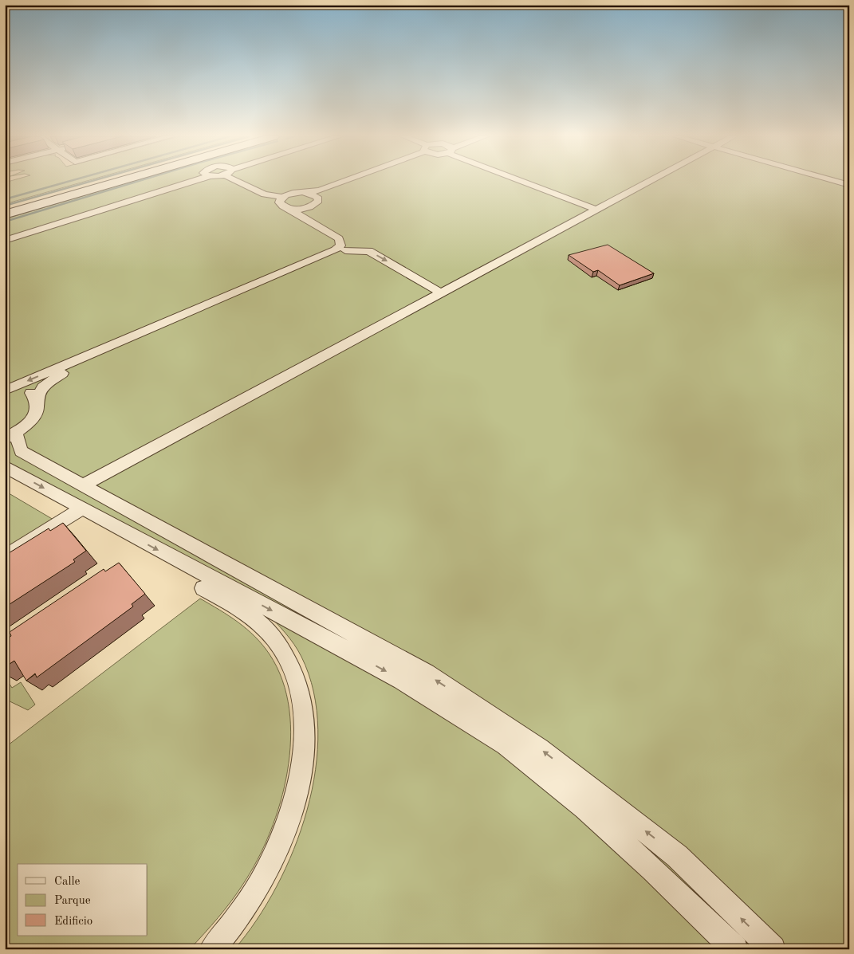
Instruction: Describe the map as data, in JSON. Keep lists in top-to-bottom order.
{
  "legend": ["Calle", "Parque", "Edificio"]
}
